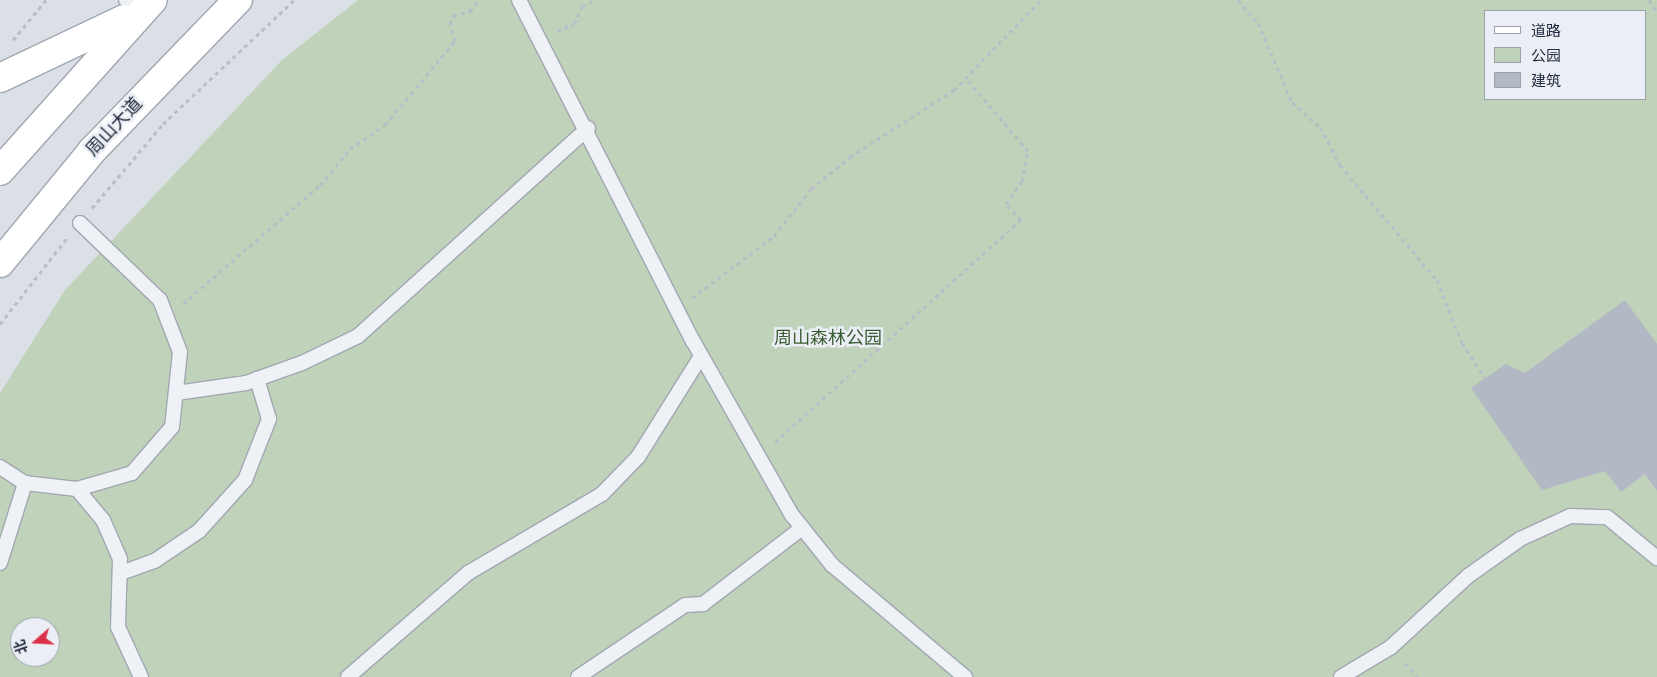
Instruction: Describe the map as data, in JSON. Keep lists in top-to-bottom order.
{
  "streets": {
    "main road": ["周山大道"]
  },
  "parks": ["周山森林公园"],
  "legend": ["道路", "公园", "建筑"],
  "north": "left"
}
